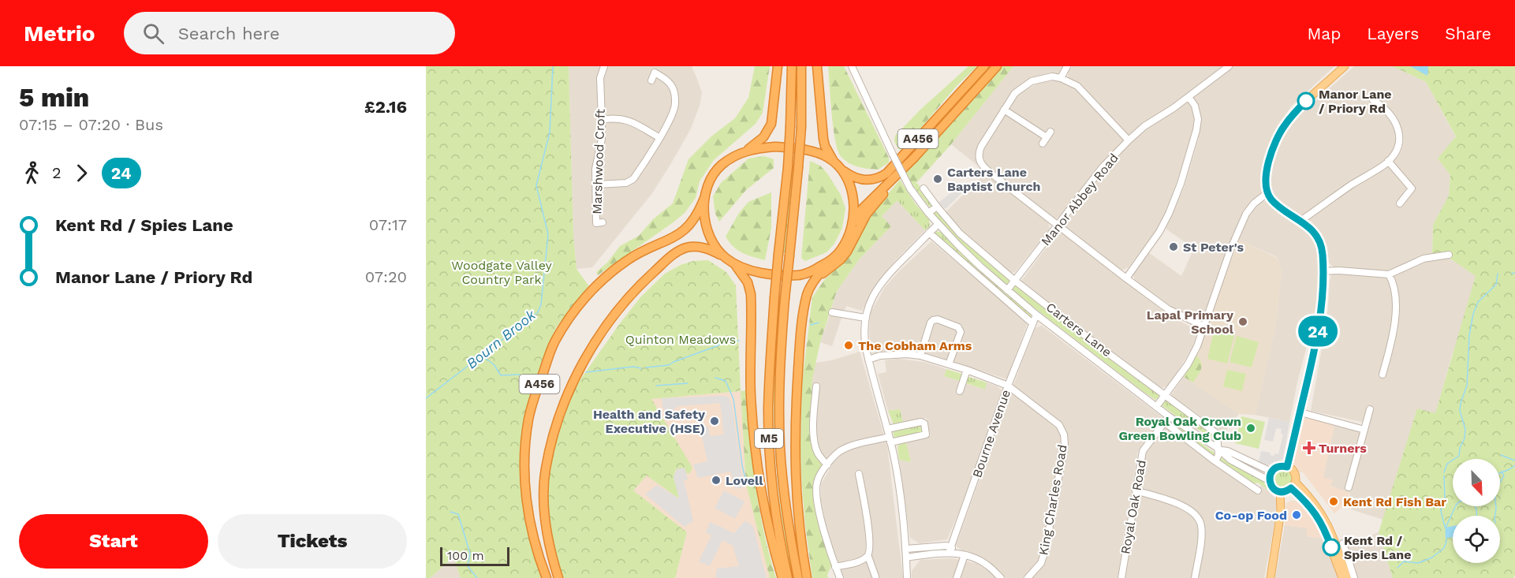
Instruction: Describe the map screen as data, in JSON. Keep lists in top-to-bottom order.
{
  "streets": {
    "highway": ["A456", "M5"],
    "street": [
      "Marshwood Croft",
      "Manor Abbey Road",
      "Carters Lane",
      "Bourne Avenue",
      "King Charles Road",
      "Royal Oak Road"
    ]
  },
  "crossings": [
    ["Manor Abbey Road", "Carters Lane"],
    ["Carters Lane", "Bourne Avenue"],
    ["Carters Lane", "Royal Oak Road"],
    ["Bourne Avenue", "King Charles Road"]
  ],
  "water": ["Bourn Brook"],
  "parks": ["Woodgate Valley Country Park", "Quinton Meadows"],
  "places": {
    "other": [
      "Manor Lane / Priory Rd",
      "Carters Lane Baptist Church",
      "St Peter's",
      "Lapal Primary School",
      "The Cobham Arms",
      "Health and Safety Executive (HSE)",
      "Royal Oak Crown Green Bowling Club",
      "Lovell",
      "Kent Rd Fish Bar",
      "Co-op Food",
      "Kent Rd / Spies Lane"
    ],
    "health": ["Turners"]
  },
  "lines": ["bus line 24"],
  "scale_bar": "100 m",
  "north": "bottom right",
  "page": {
    "header": "Metrio",
    "search": "Search here",
    "nav": ["Map", "Layers", "Share"],
    "heading": ["5 min", "07:15 – 07:20 · Bus", "£2.16"],
    "on_map": "24",
    "legs": ["2", "24"],
    "list": [
      {
        "name": "Kent Rd / Spies Lane",
        "value": "07:17"
      },
      {
        "name": "Manor Lane / Priory Rd",
        "value": "07:20"
      }
    ],
    "buttons": ["Start", "Tickets"],
    "scale": "100 m"
  }
}
